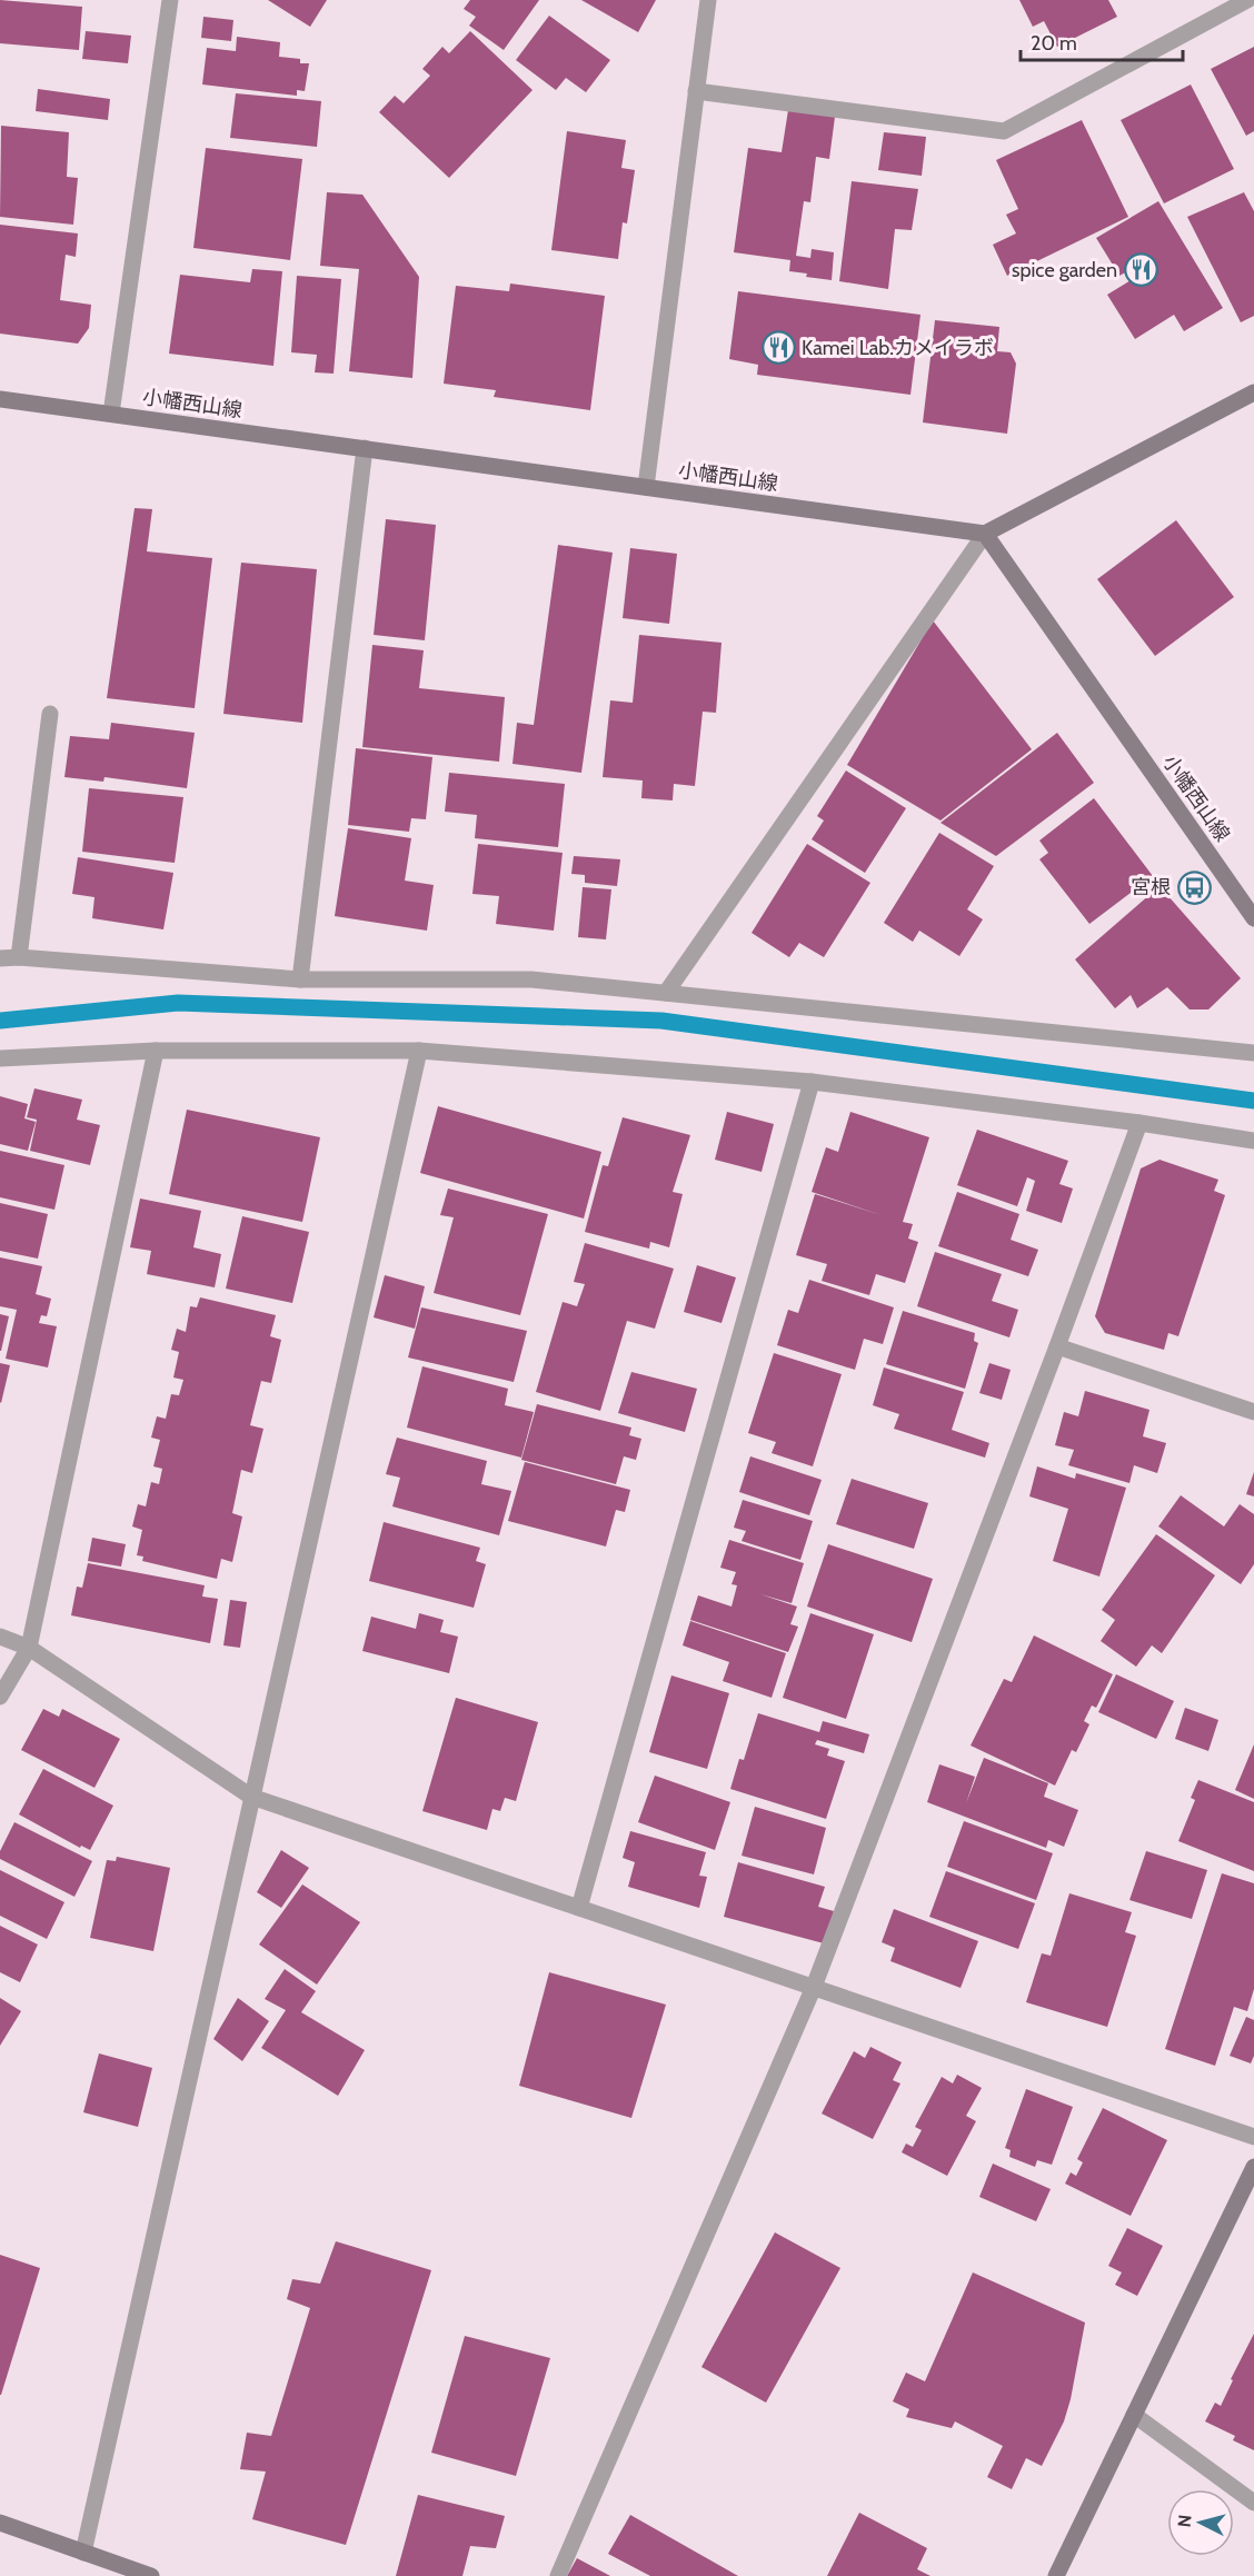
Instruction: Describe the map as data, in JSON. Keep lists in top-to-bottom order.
{
  "streets": {
    "street": ["小幡西山線"]
  },
  "places": {
    "restaurant": ["spice garden", "Kamei Lab.カメイラボ"],
    "bus stop": ["宮根"]
  },
  "scale_bar": "20 m",
  "north": "left"
}
